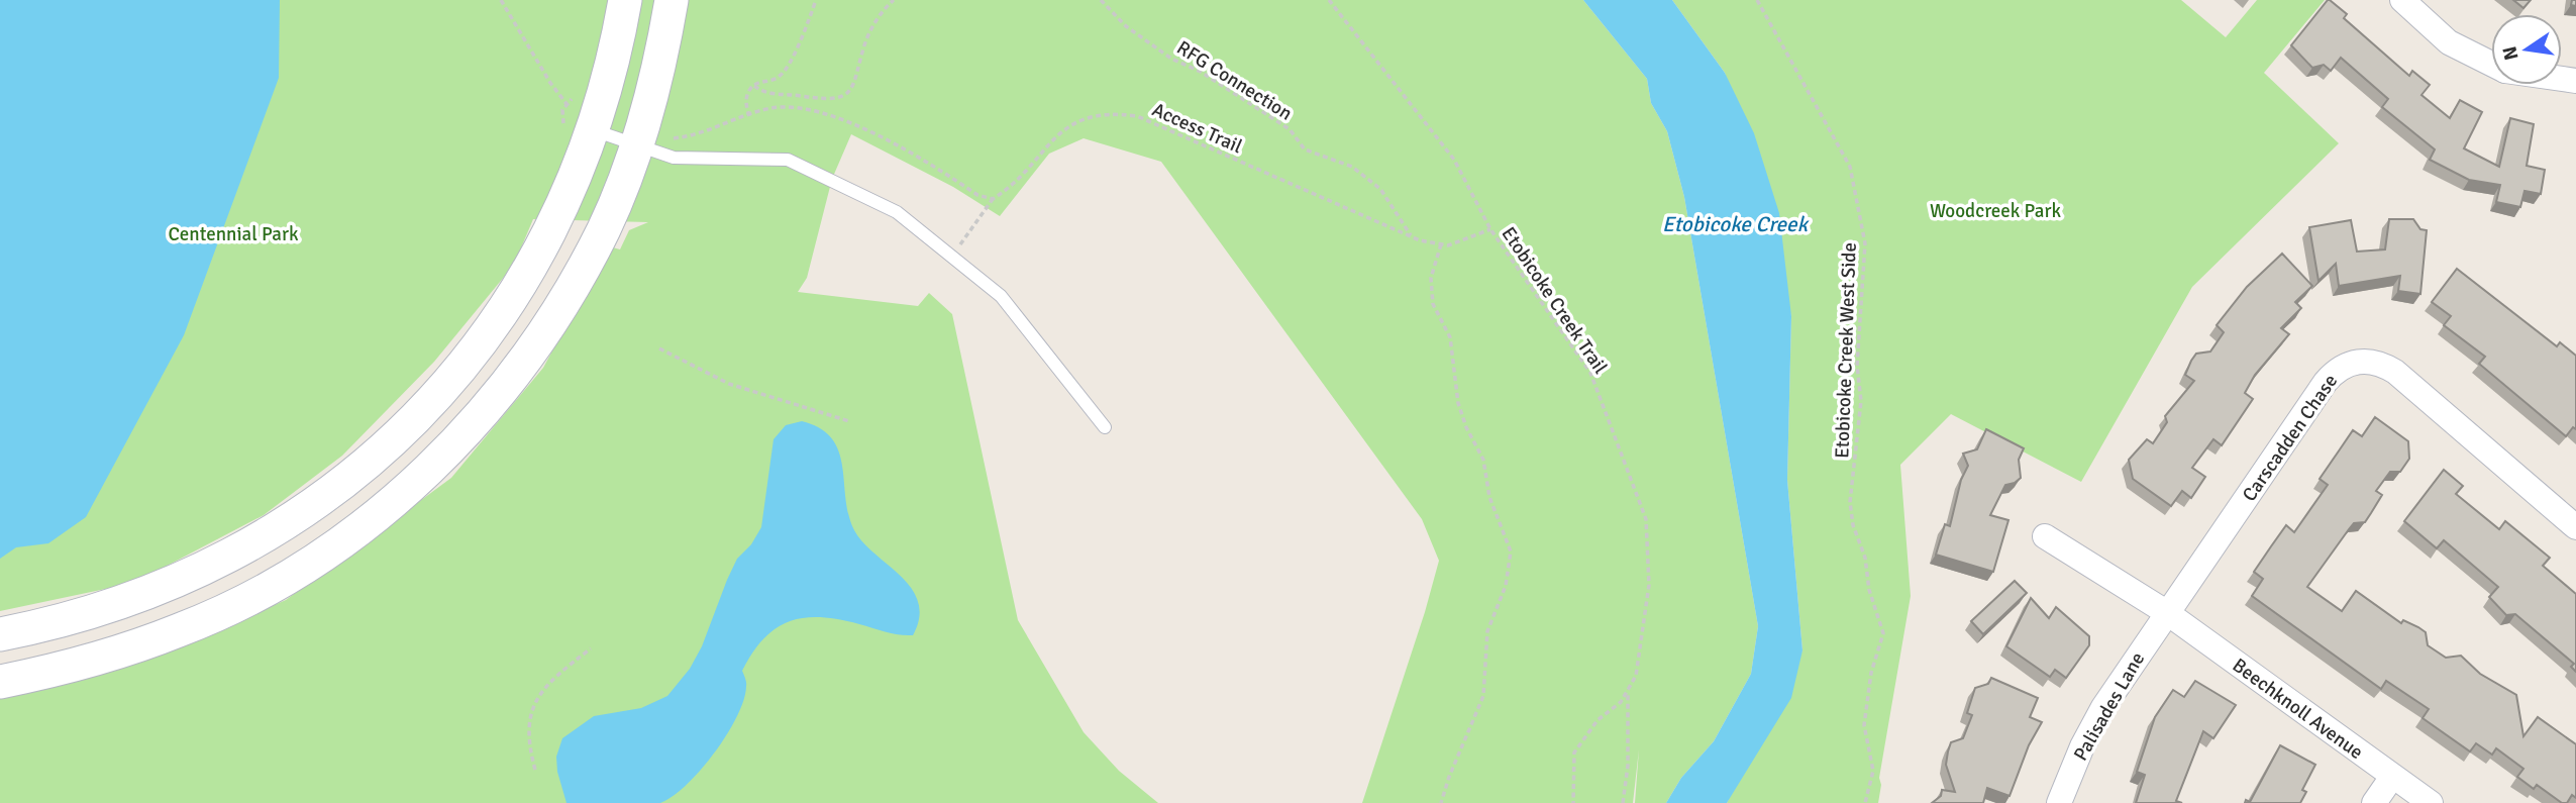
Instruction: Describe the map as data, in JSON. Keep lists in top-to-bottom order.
{
  "streets": {
    "street": ["Carscadden Chase", "Palisades Lane", "Beechknoll Avenue"],
    "path": [
      "RFG Connection",
      "Access Trail",
      "Etobicoke Creek Trail",
      "Etobicoke Creek West Side"
    ]
  },
  "crossings": [
    ["RFG Connection", "Access Trail"],
    ["Access Trail", "Etobicoke Creek Trail"],
    ["Carscadden Chase", "Palisades Lane"],
    ["Carscadden Chase", "Beechknoll Avenue"],
    ["Palisades Lane", "Beechknoll Avenue"]
  ],
  "water": ["Etobicoke Creek"],
  "parks": ["Woodcreek Park", "Centennial Park"],
  "north": "left"
}
